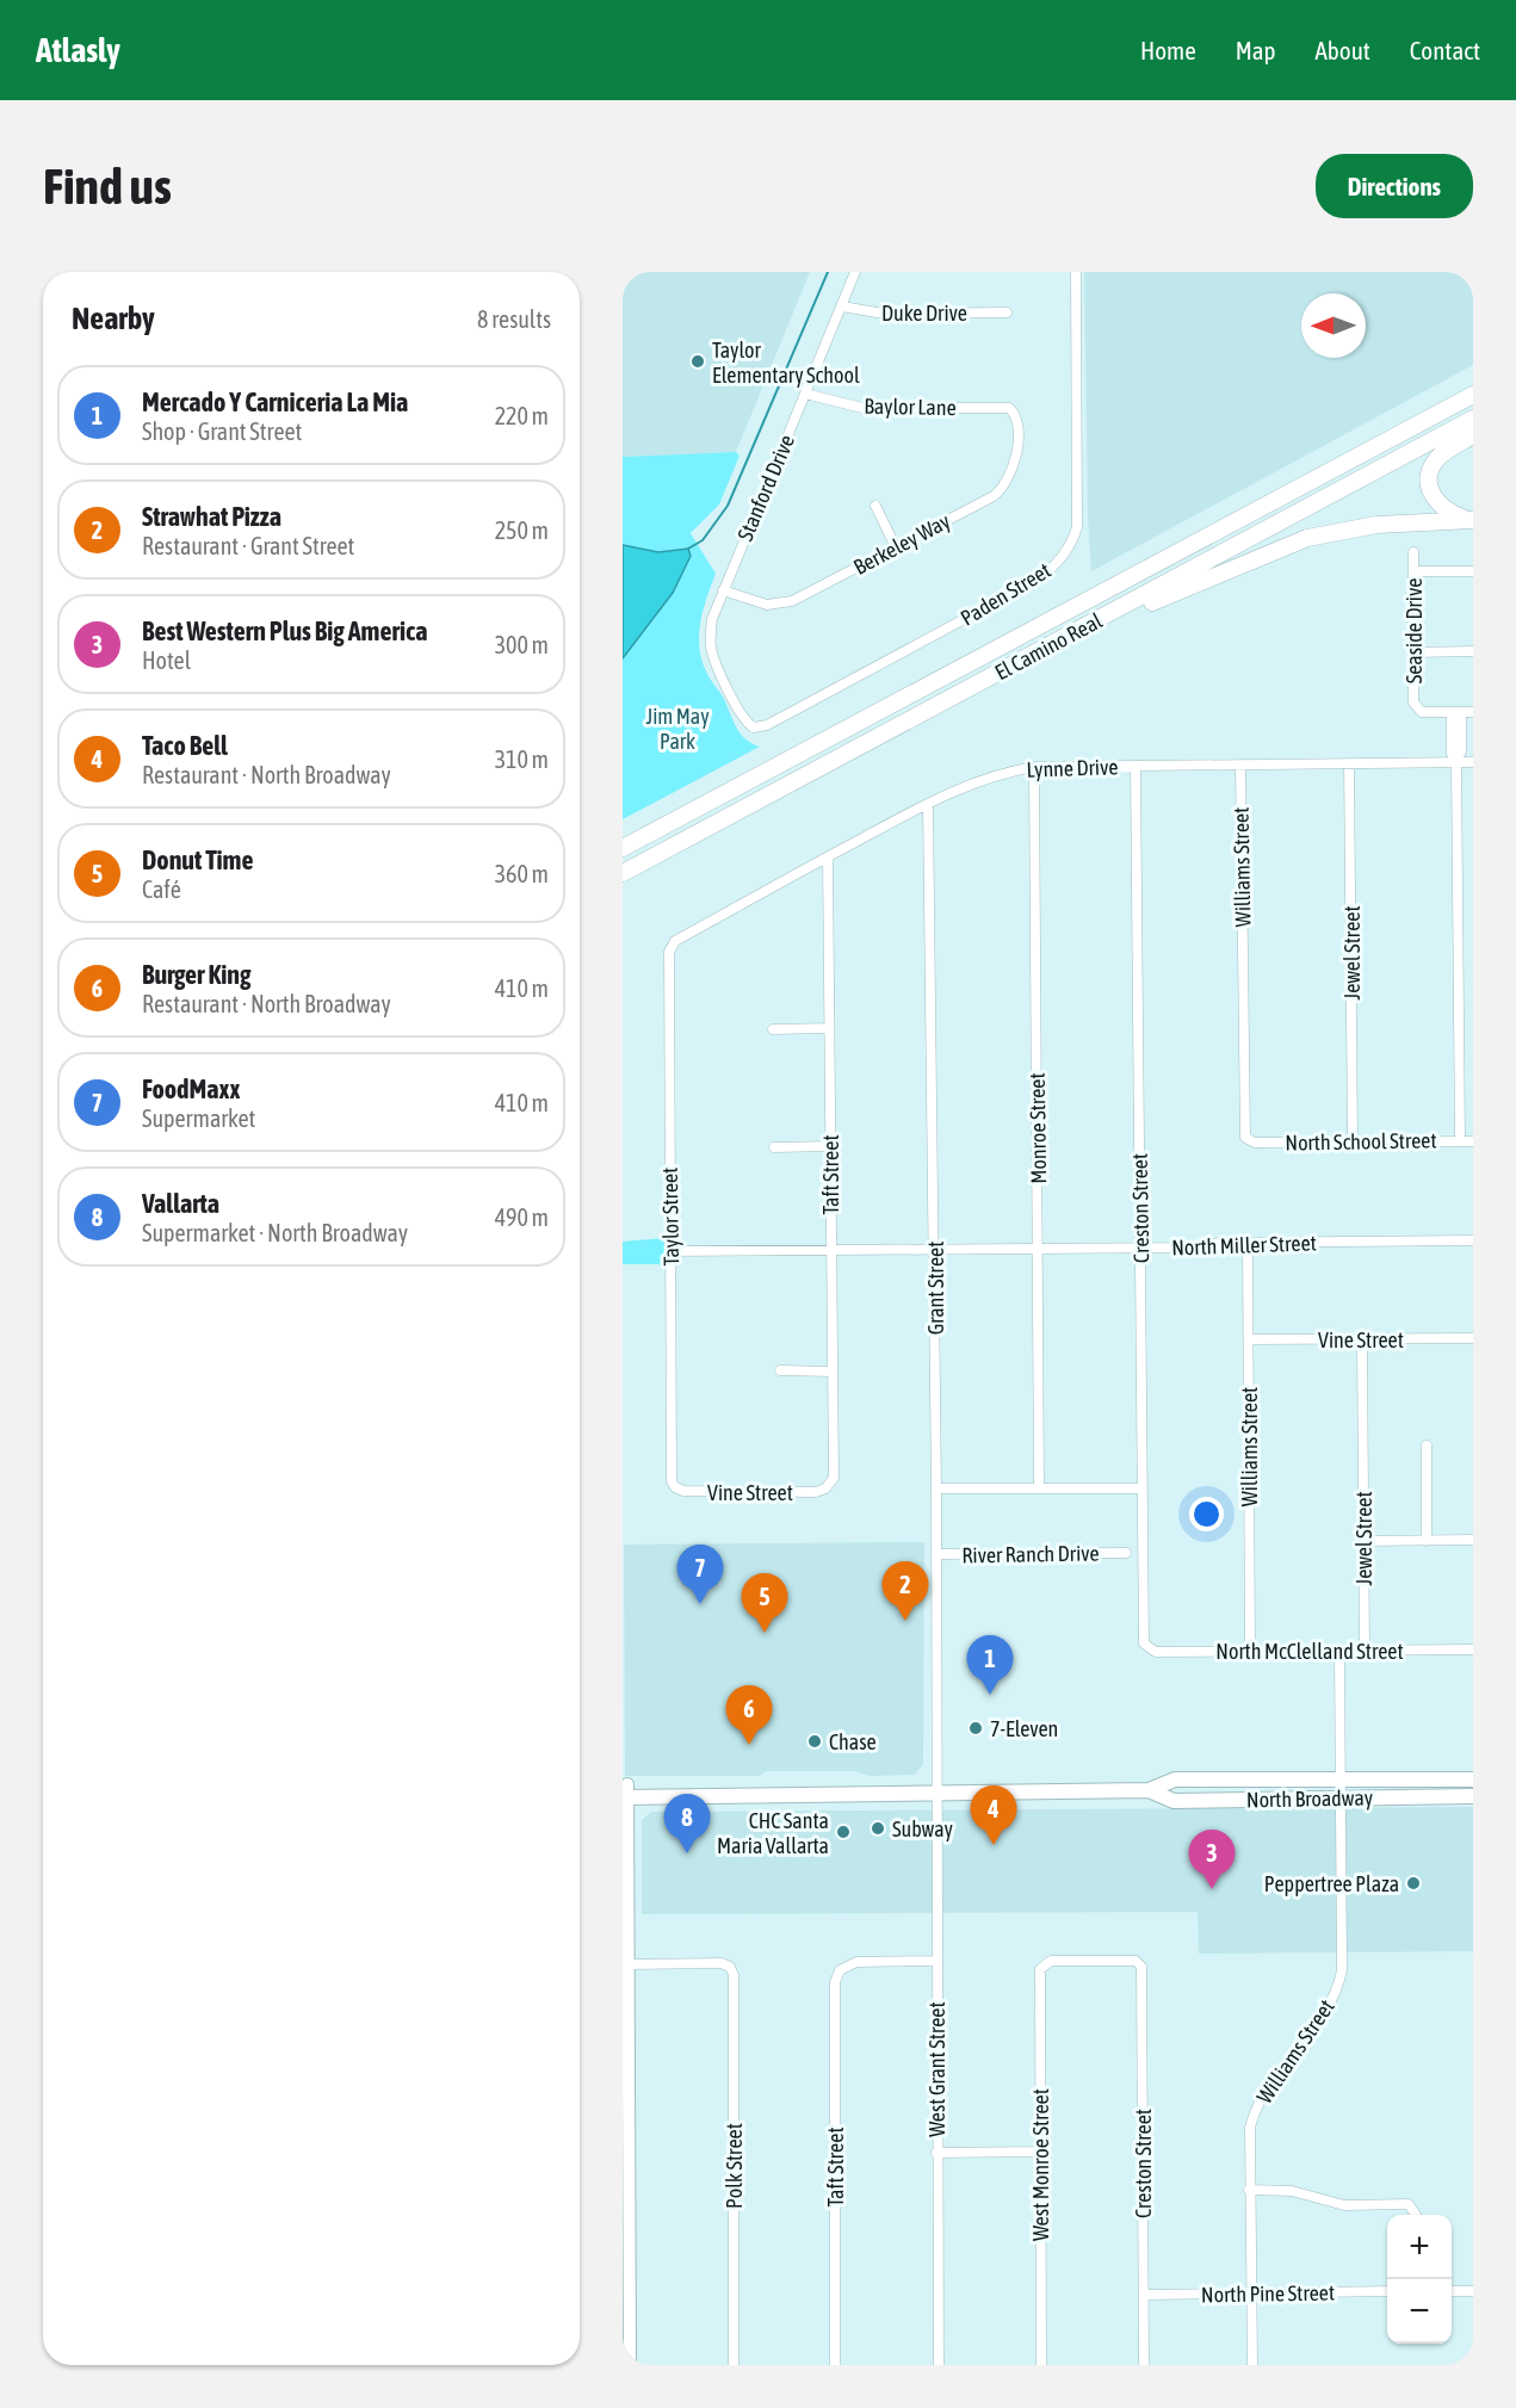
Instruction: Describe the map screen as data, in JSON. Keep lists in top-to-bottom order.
{
  "streets": {
    "highway": ["El Camino Real"],
    "main road": ["North Broadway"],
    "street": [
      "Duke Drive",
      "Baylor Lane",
      "Stanford Drive",
      "Berkeley Way",
      "Paden Street",
      "Seaside Drive",
      "Lynne Drive",
      "Williams Street",
      "Jewel Street",
      "Monroe Street",
      "North School Street",
      "Taft Street",
      "Creston Street",
      "Taylor Street",
      "North Miller Street",
      "Grant Street",
      "Vine Street",
      "River Ranch Drive",
      "North McClelland Street",
      "West Grant Street",
      "West Monroe Street",
      "Polk Street",
      "North Pine Street"
    ]
  },
  "crossings": [
    ["Duke Drive", "Stanford Drive"],
    ["Baylor Lane", "Stanford Drive"],
    ["Baylor Lane", "Berkeley Way"],
    ["Stanford Drive", "Berkeley Way"],
    ["Stanford Drive", "Paden Street"],
    ["Lynne Drive", "Williams Street"],
    ["Lynne Drive", "Jewel Street"],
    ["Lynne Drive", "Monroe Street"],
    ["Lynne Drive", "Taft Street"],
    ["Lynne Drive", "Creston Street"],
    ["Lynne Drive", "Taylor Street"],
    ["Lynne Drive", "Grant Street"],
    ["Williams Street", "North School Street"],
    ["Williams Street", "North Miller Street"],
    ["Williams Street", "Vine Street"],
    ["Williams Street", "North McClelland Street"],
    ["Williams Street", "North Broadway"],
    ["Williams Street", "North Pine Street"],
    ["Jewel Street", "North School Street"],
    ["Jewel Street", "Vine Street"],
    ["Jewel Street", "North McClelland Street"],
    ["Monroe Street", "North Miller Street"],
    ["Taft Street", "North Miller Street"],
    ["Taft Street", "Vine Street"],
    ["Taft Street", "West Grant Street"],
    ["Creston Street", "North Miller Street"],
    ["Creston Street", "North McClelland Street"],
    ["Creston Street", "West Monroe Street"],
    ["Creston Street", "North Pine Street"],
    ["Taylor Street", "North Miller Street"],
    ["Taylor Street", "Vine Street"],
    ["North Miller Street", "Grant Street"],
    ["Grant Street", "River Ranch Drive"],
    ["Grant Street", "West Grant Street"],
    ["North Broadway", "West Grant Street"]
  ],
  "parks": ["Jim May Park"],
  "places": [
    "Taylor Elementary School",
    "7-Eleven",
    "Chase",
    "Subway",
    "CHC Santa Maria Vallarta",
    "Peppertree Plaza"
  ],
  "north": "left",
  "page": {
    "header": "Atlasly",
    "nav": [
      "Home",
      "Map",
      "About",
      "Contact"
    ],
    "buttons": "Directions",
    "title": "Find us",
    "heading": ["Nearby", "8 results"],
    "list": [
      {
        "mark": "1",
        "name": "Mercado Y Carniceria La Mia",
        "note": "Shop · Grant Street",
        "value": "220 m"
      },
      {
        "mark": "2",
        "name": "Strawhat Pizza",
        "note": "Restaurant · Grant Street",
        "value": "250 m"
      },
      {
        "mark": "3",
        "name": "Best Western Plus Big America",
        "note": "Hotel",
        "value": "300 m"
      },
      {
        "mark": "4",
        "name": "Taco Bell",
        "note": "Restaurant · North Broadway",
        "value": "310 m"
      },
      {
        "mark": "5",
        "name": "Donut Time",
        "note": "Café",
        "value": "360 m"
      },
      {
        "mark": "6",
        "name": "Burger King",
        "note": "Restaurant · North Broadway",
        "value": "410 m"
      },
      {
        "mark": "7",
        "name": "FoodMaxx",
        "note": "Supermarket",
        "value": "410 m"
      },
      {
        "mark": "8",
        "name": "Vallarta",
        "note": "Supermarket · North Broadway",
        "value": "490 m"
      }
    ],
    "pins": [
      "7",
      "2",
      "5",
      "1",
      "6",
      "4",
      "8",
      "3"
    ],
    "map_buttons": ["+", "−"]
  }
}
